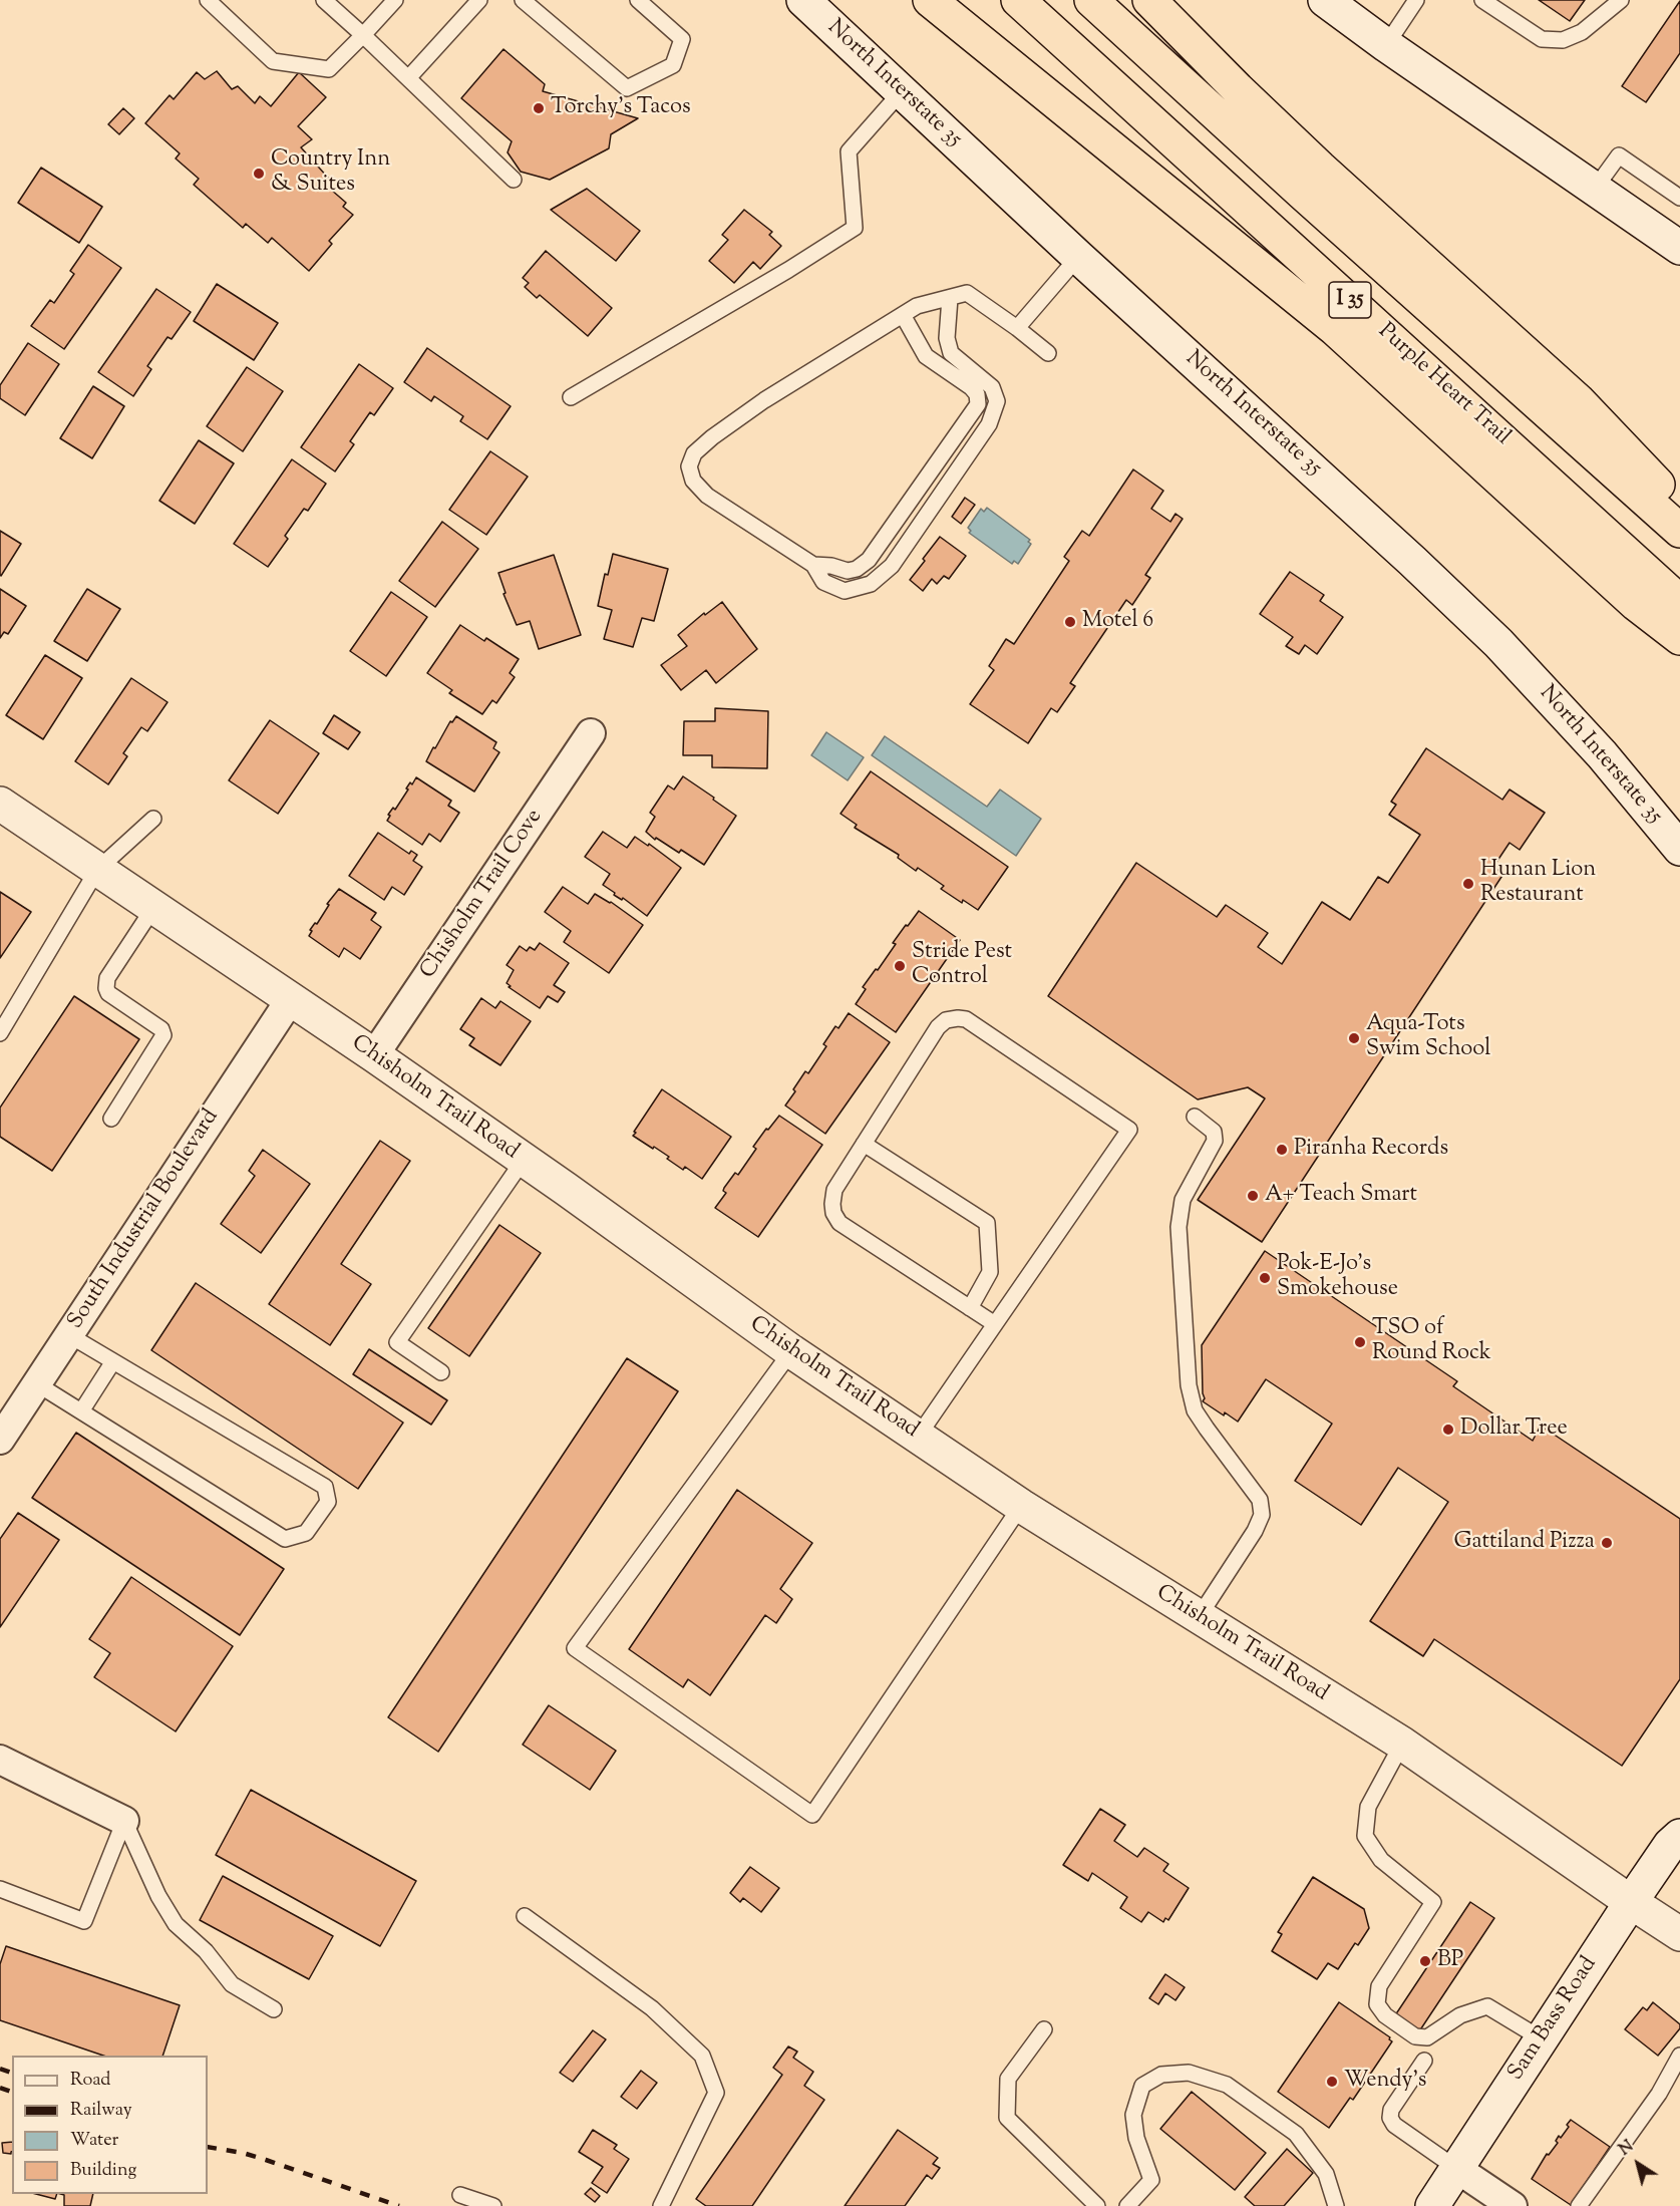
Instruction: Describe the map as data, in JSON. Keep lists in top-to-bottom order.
{
  "streets": {
    "highway": ["I 35", "Purple Heart Trail"],
    "main road": ["North Interstate 35", "Chisholm Trail Road", "Sam Bass Road"],
    "street": ["Chisholm Trail Cove", "South Industrial Boulevard"]
  },
  "crossings": [
    ["Chisholm Trail Cove", "Chisholm Trail Road"],
    ["Chisholm Trail Road", "South Industrial Boulevard"],
    ["Chisholm Trail Road", "Sam Bass Road"]
  ],
  "places": [
    "Torchy's Tacos",
    "Country Inn & Suites",
    "Motel 6",
    "Hunan Lion Restaurant",
    "Stride Pest Control",
    "Aqua-Tots Swim School",
    "Piranha Records",
    "A+ Teach Smart",
    "Pok-E-Jo’s Smokehouse",
    "TSO of Round Rock",
    "Dollar Tree",
    "Gattiland Pizza",
    "BP",
    "Wendy's"
  ],
  "legend": [
    "Road",
    "Railway",
    "Water",
    "Building"
  ],
  "north": "top left"
}
